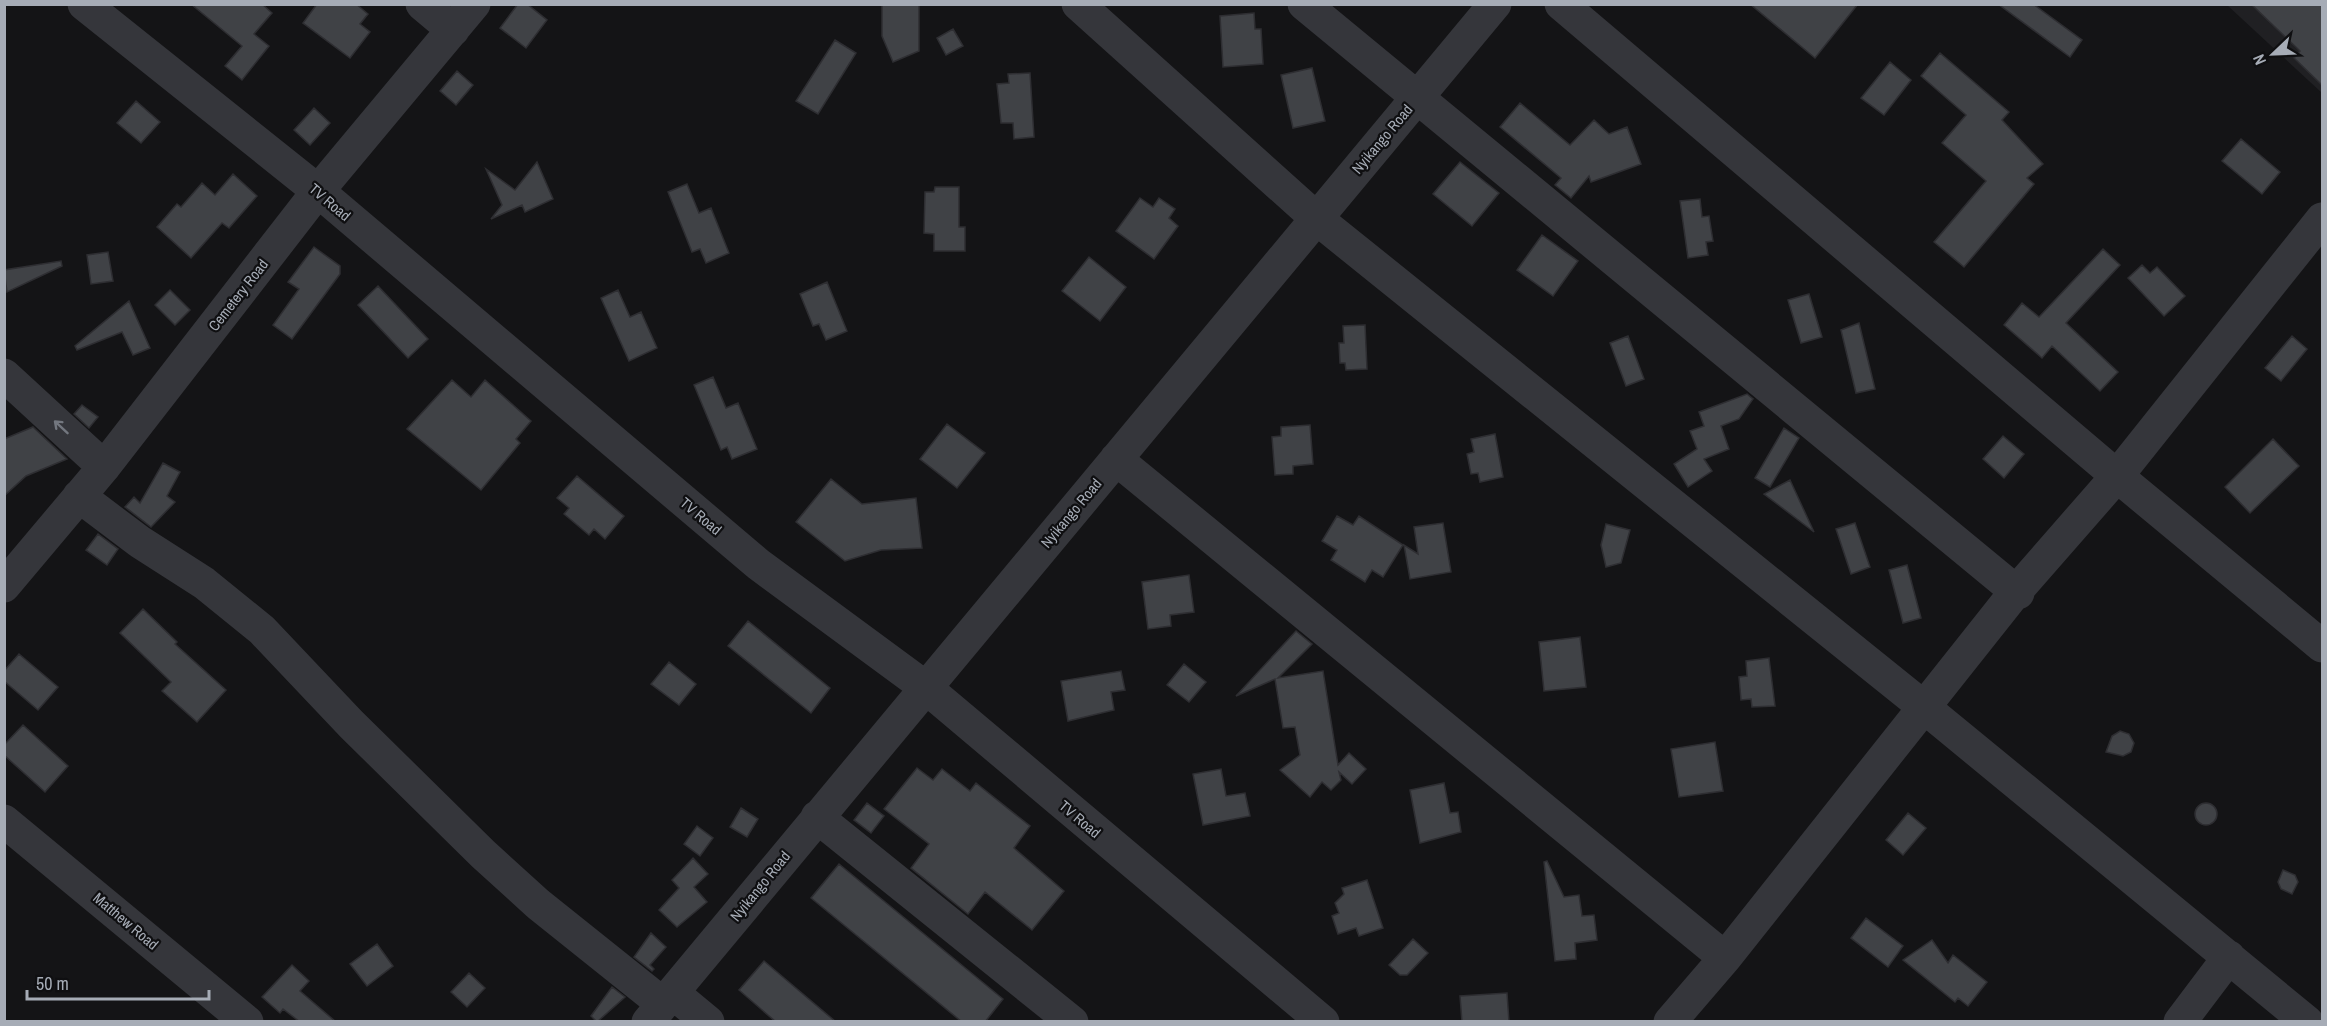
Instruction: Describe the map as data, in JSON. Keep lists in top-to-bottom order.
{
  "streets": {
    "street": [
      "Nyikango Road",
      "TV Road",
      "Cemetery Road",
      "Matthew Road"
    ]
  },
  "crossings": [
    ["Nyikango Road", "TV Road"],
    ["TV Road", "Cemetery Road"]
  ],
  "scale_bar": "50 m",
  "north": "bottom left"
}
